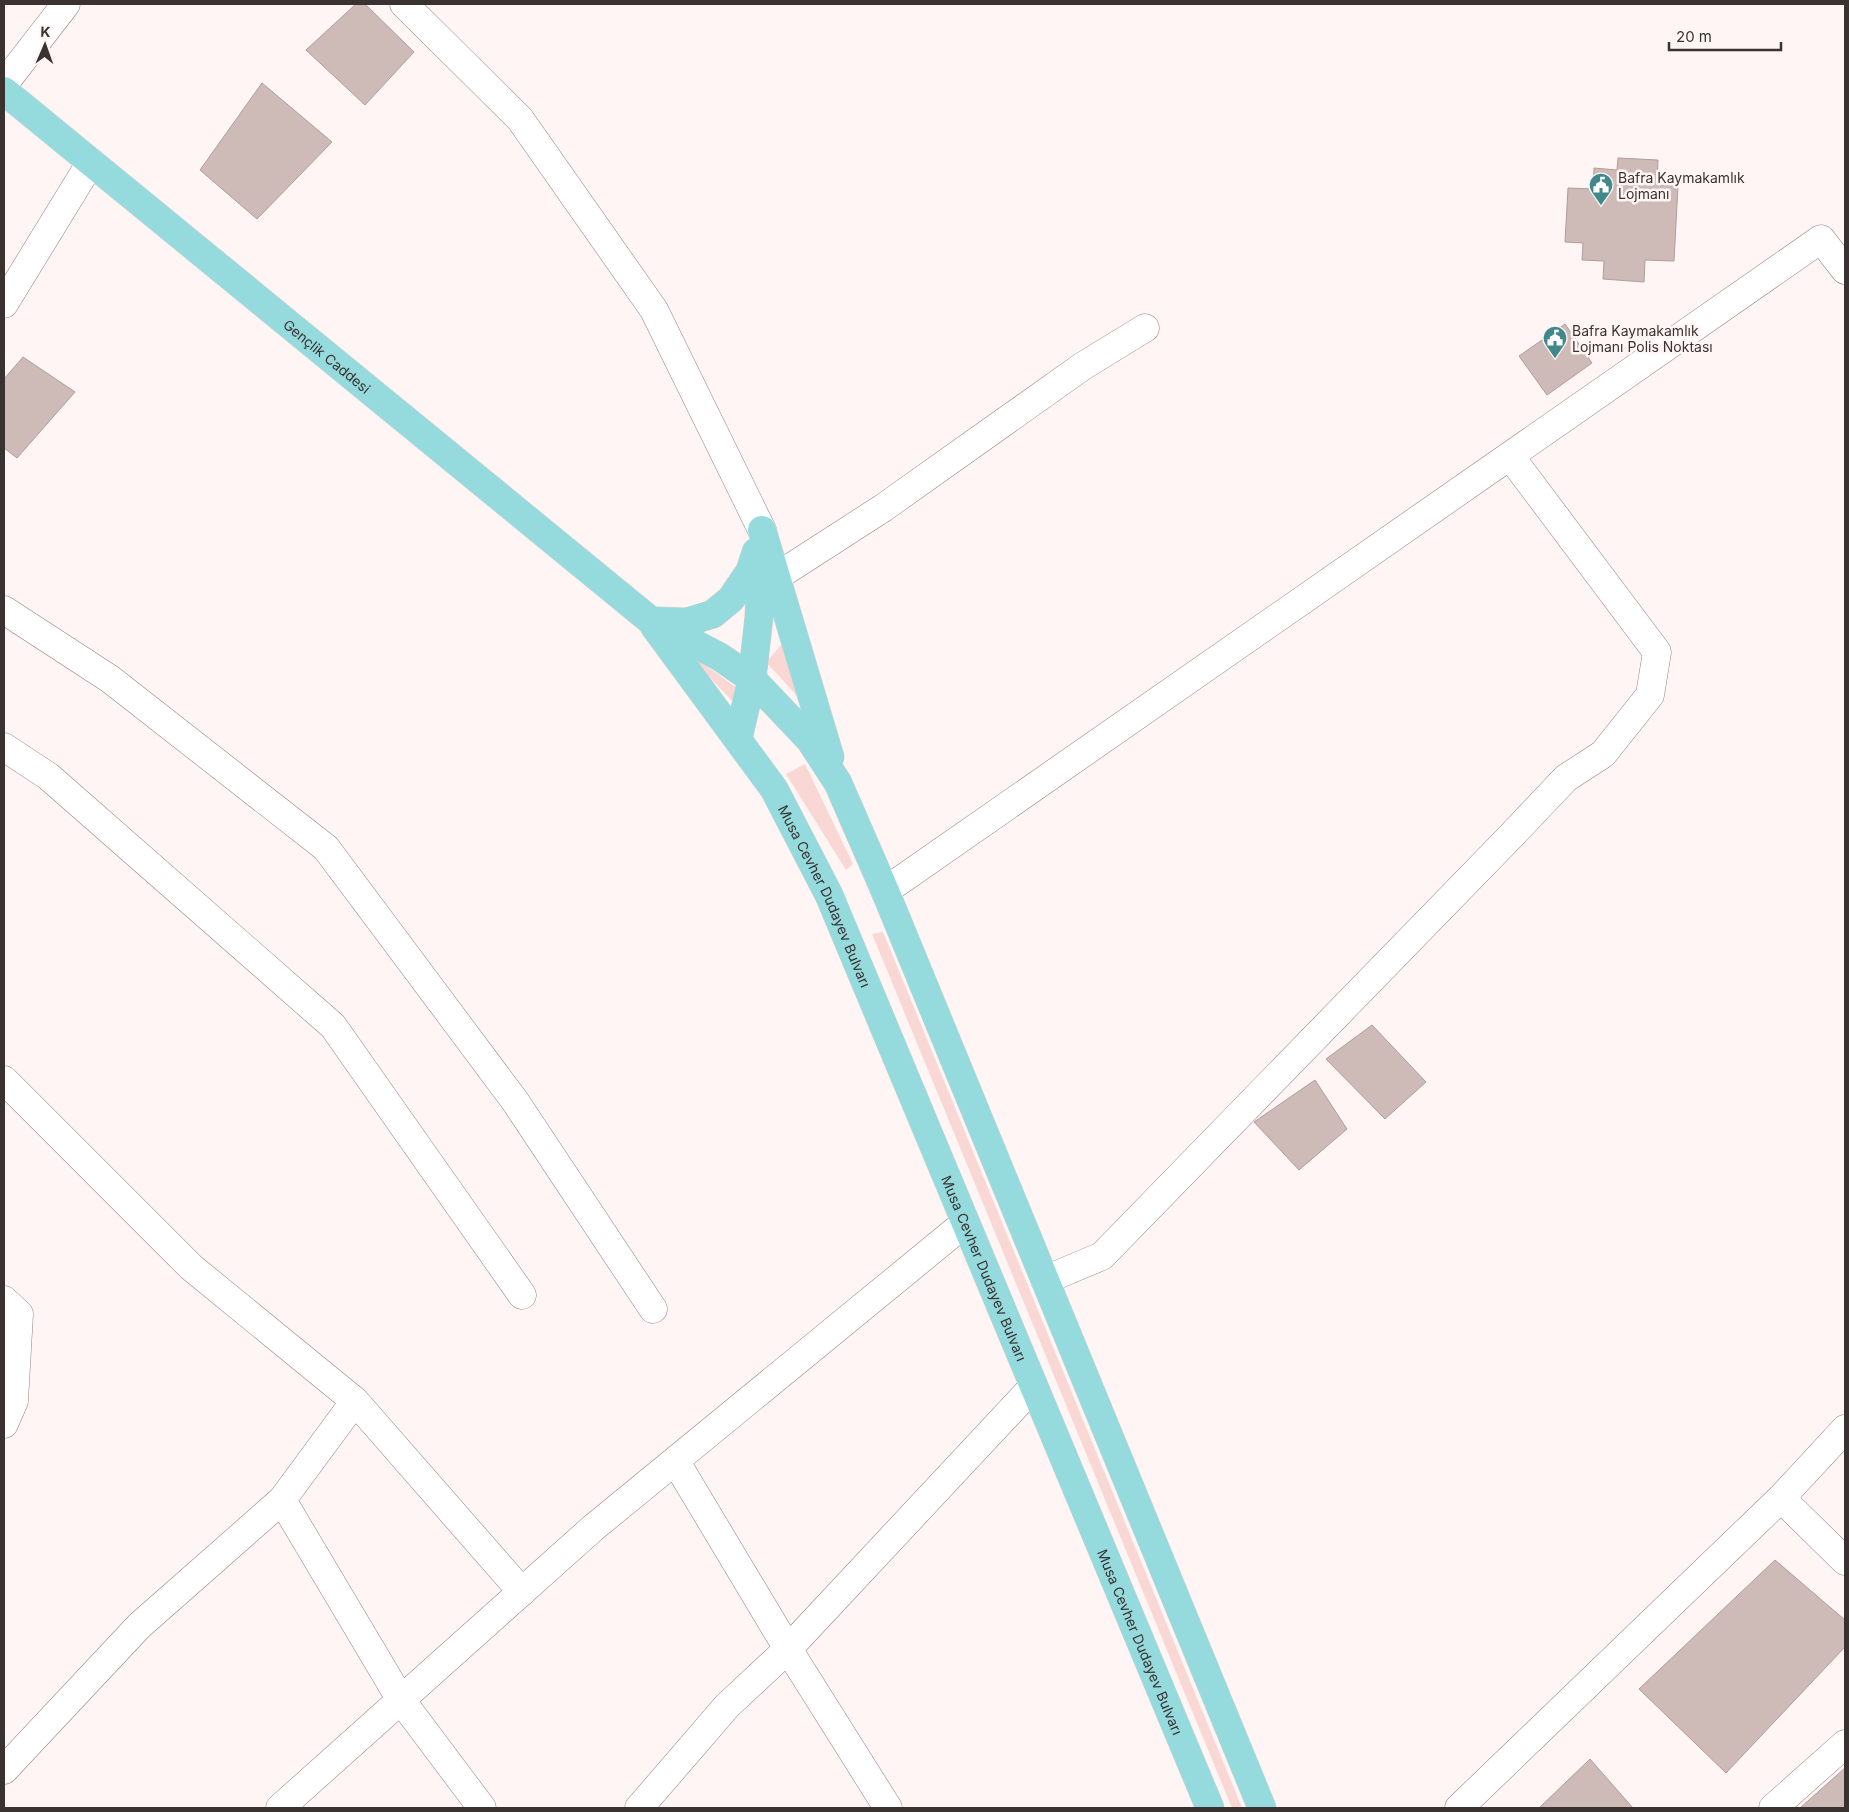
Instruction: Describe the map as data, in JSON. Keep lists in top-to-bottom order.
{
  "streets": {
    "main road": ["Gençlik Caddesi", "Musa Cevher Dudayev Bulvarı"]
  },
  "crossings": [
    ["Gençlik Caddesi", "Musa Cevher Dudayev Bulvarı"]
  ],
  "places": {
    "public building": ["Bafra Kaymakamlık Lojmanı", "Bafra Kaymakamlık Lojmanı Polis Noktası"]
  },
  "scale_bar": "20 m",
  "north": "top"
}
